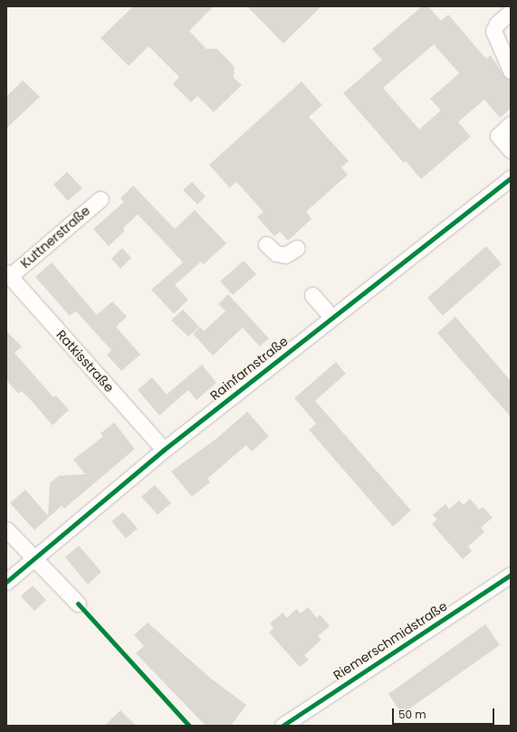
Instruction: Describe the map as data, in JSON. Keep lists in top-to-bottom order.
{
  "streets": {
    "street": [
      "Kuttnerstraße",
      "Ratkisstraße",
      "Rainfarnstraße",
      "Riemerschmidstraße"
    ]
  },
  "crossings": [
    ["Kuttnerstraße", "Ratkisstraße"],
    ["Ratkisstraße", "Rainfarnstraße"]
  ],
  "scale_bar": "50 m"
}
